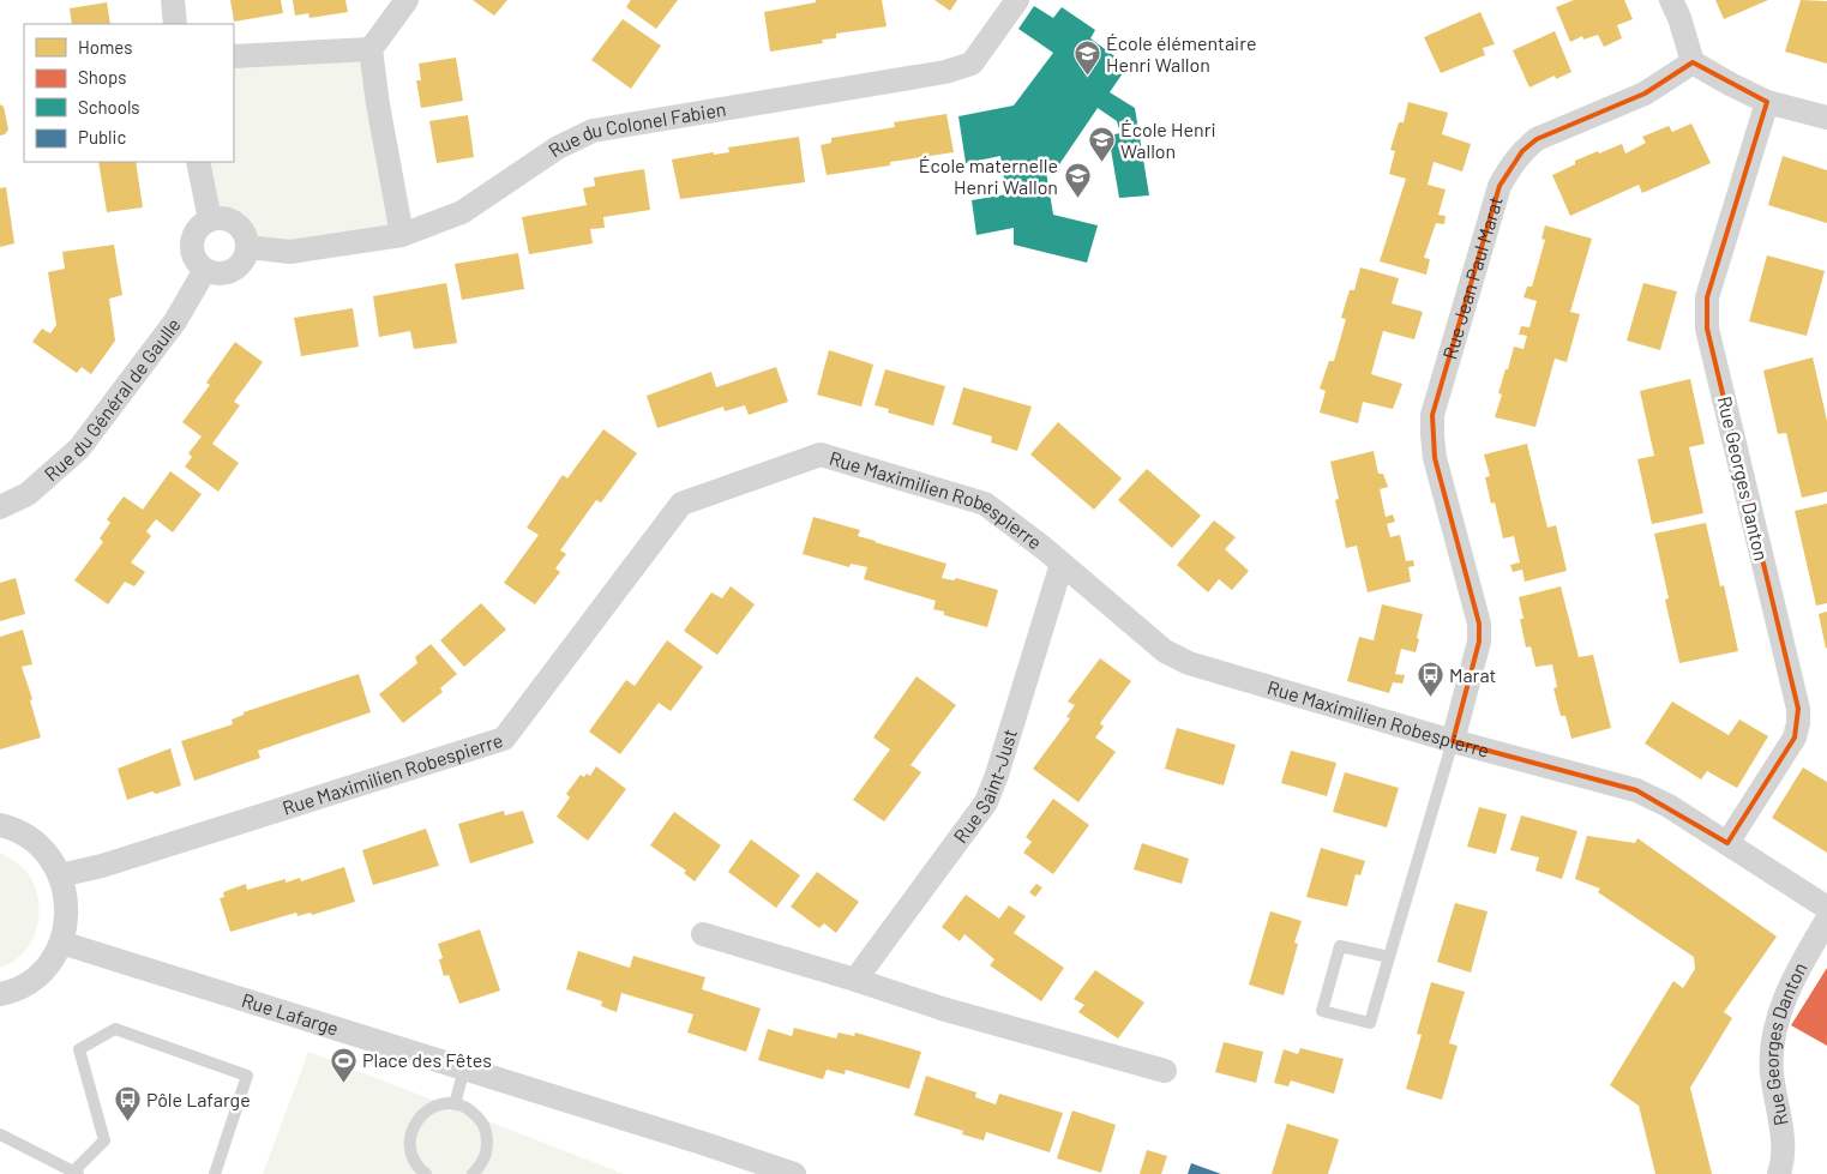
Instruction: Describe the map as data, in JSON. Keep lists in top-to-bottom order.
{
  "streets": {
    "street": [
      "Rue du Colonel Fabien",
      "Rue Jean Paul Marat",
      "Rue du Général de Gaulle",
      "Rue Georges Danton",
      "Rue Maximilien Robespierre",
      "Rue Saint-Just",
      "Rue Lafarge"
    ]
  },
  "crossings": [
    ["Rue du Colonel Fabien", "Rue du Général de Gaulle"],
    ["Rue Jean Paul Marat", "Rue Maximilien Robespierre"],
    ["Rue Georges Danton", "Rue Maximilien Robespierre"],
    ["Rue Maximilien Robespierre", "Rue Saint-Just"]
  ],
  "places": {
    "school or university": ["École élémentaire Henri Wallon", "École Henri Wallon", "École maternelle Henri Wallon"],
    "bus stop": ["Marat", "Pôle Lafarge"],
    "sports": ["Place des Fêtes"]
  },
  "legend": [
    "Homes",
    "Shops",
    "Schools",
    "Public"
  ]
}
